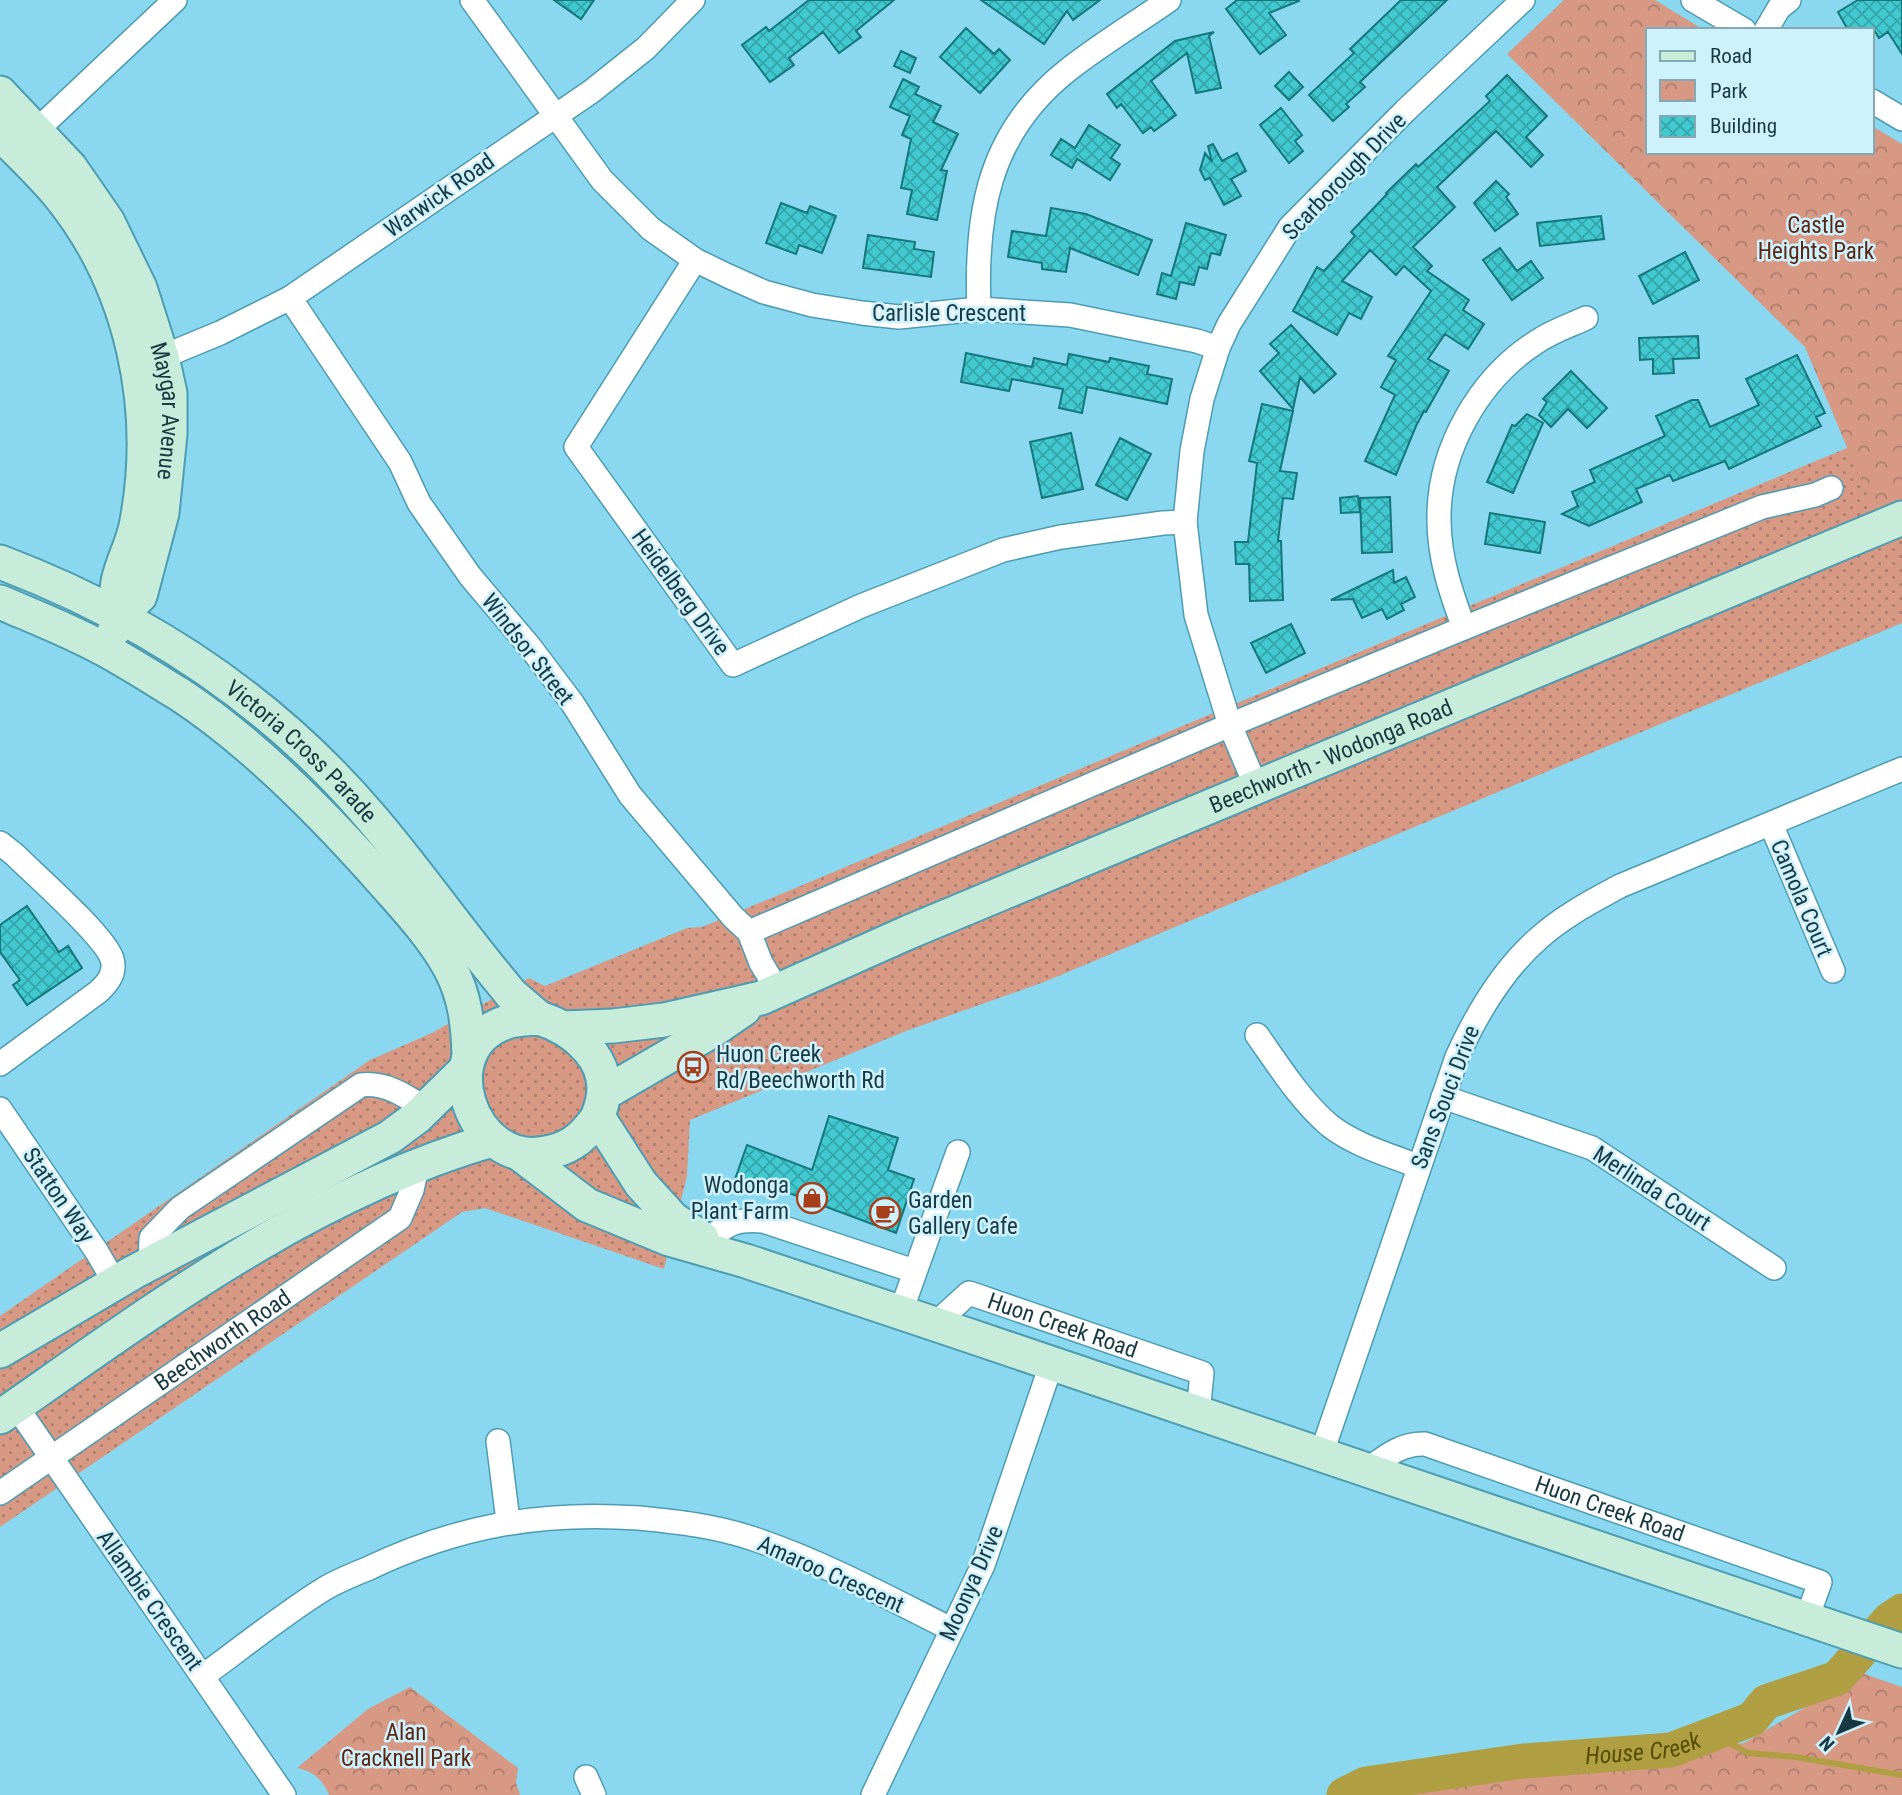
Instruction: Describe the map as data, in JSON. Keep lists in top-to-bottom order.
{
  "streets": {
    "main road": [
      "Maygar Avenue",
      "Victoria Cross Parade",
      "Beechworth - Wodonga Road",
      "Huon Creek Road"
    ],
    "street": [
      "Scarborough Drive",
      "Warwick Road",
      "Carlisle Crescent",
      "Heidelberg Drive",
      "Windsor Street",
      "Camola Court",
      "Sans Souci Drive",
      "Merlinda Court",
      "Statton Way",
      "Beechworth Road",
      "Amaroo Crescent",
      "Moonya Drive",
      "Allambie Crescent"
    ]
  },
  "crossings": [
    ["Scarborough Drive", "Carlisle Crescent"],
    ["Scarborough Drive", "Heidelberg Drive"],
    ["Scarborough Drive", "Beechworth - Wodonga Road"],
    ["Warwick Road", "Carlisle Crescent"],
    ["Warwick Road", "Maygar Avenue"],
    ["Warwick Road", "Windsor Street"],
    ["Carlisle Crescent", "Heidelberg Drive"],
    ["Maygar Avenue", "Victoria Cross Parade"],
    ["Windsor Street", "Beechworth - Wodonga Road"],
    ["Victoria Cross Parade", "Beechworth - Wodonga Road"],
    ["Victoria Cross Parade", "Huon Creek Road"],
    ["Beechworth - Wodonga Road", "Huon Creek Road"],
    ["Camola Court", "Sans Souci Drive"],
    ["Sans Souci Drive", "Merlinda Court"],
    ["Sans Souci Drive", "Huon Creek Road"],
    ["Huon Creek Road", "Moonya Drive"],
    ["Beechworth Road", "Allambie Crescent"],
    ["Amaroo Crescent", "Moonya Drive"],
    ["Amaroo Crescent", "Allambie Crescent"]
  ],
  "water": ["House Creek"],
  "parks": ["Castle Heights Park", "Alan Cracknell Park"],
  "places": {
    "bus stop": ["Huon Creek Rd/Beechworth Rd"],
    "shop": ["Wodonga Plant Farm"],
    "cafe": ["Garden Gallery Cafe"]
  },
  "legend": ["Road", "Park", "Building"],
  "north": "bottom left"
}
